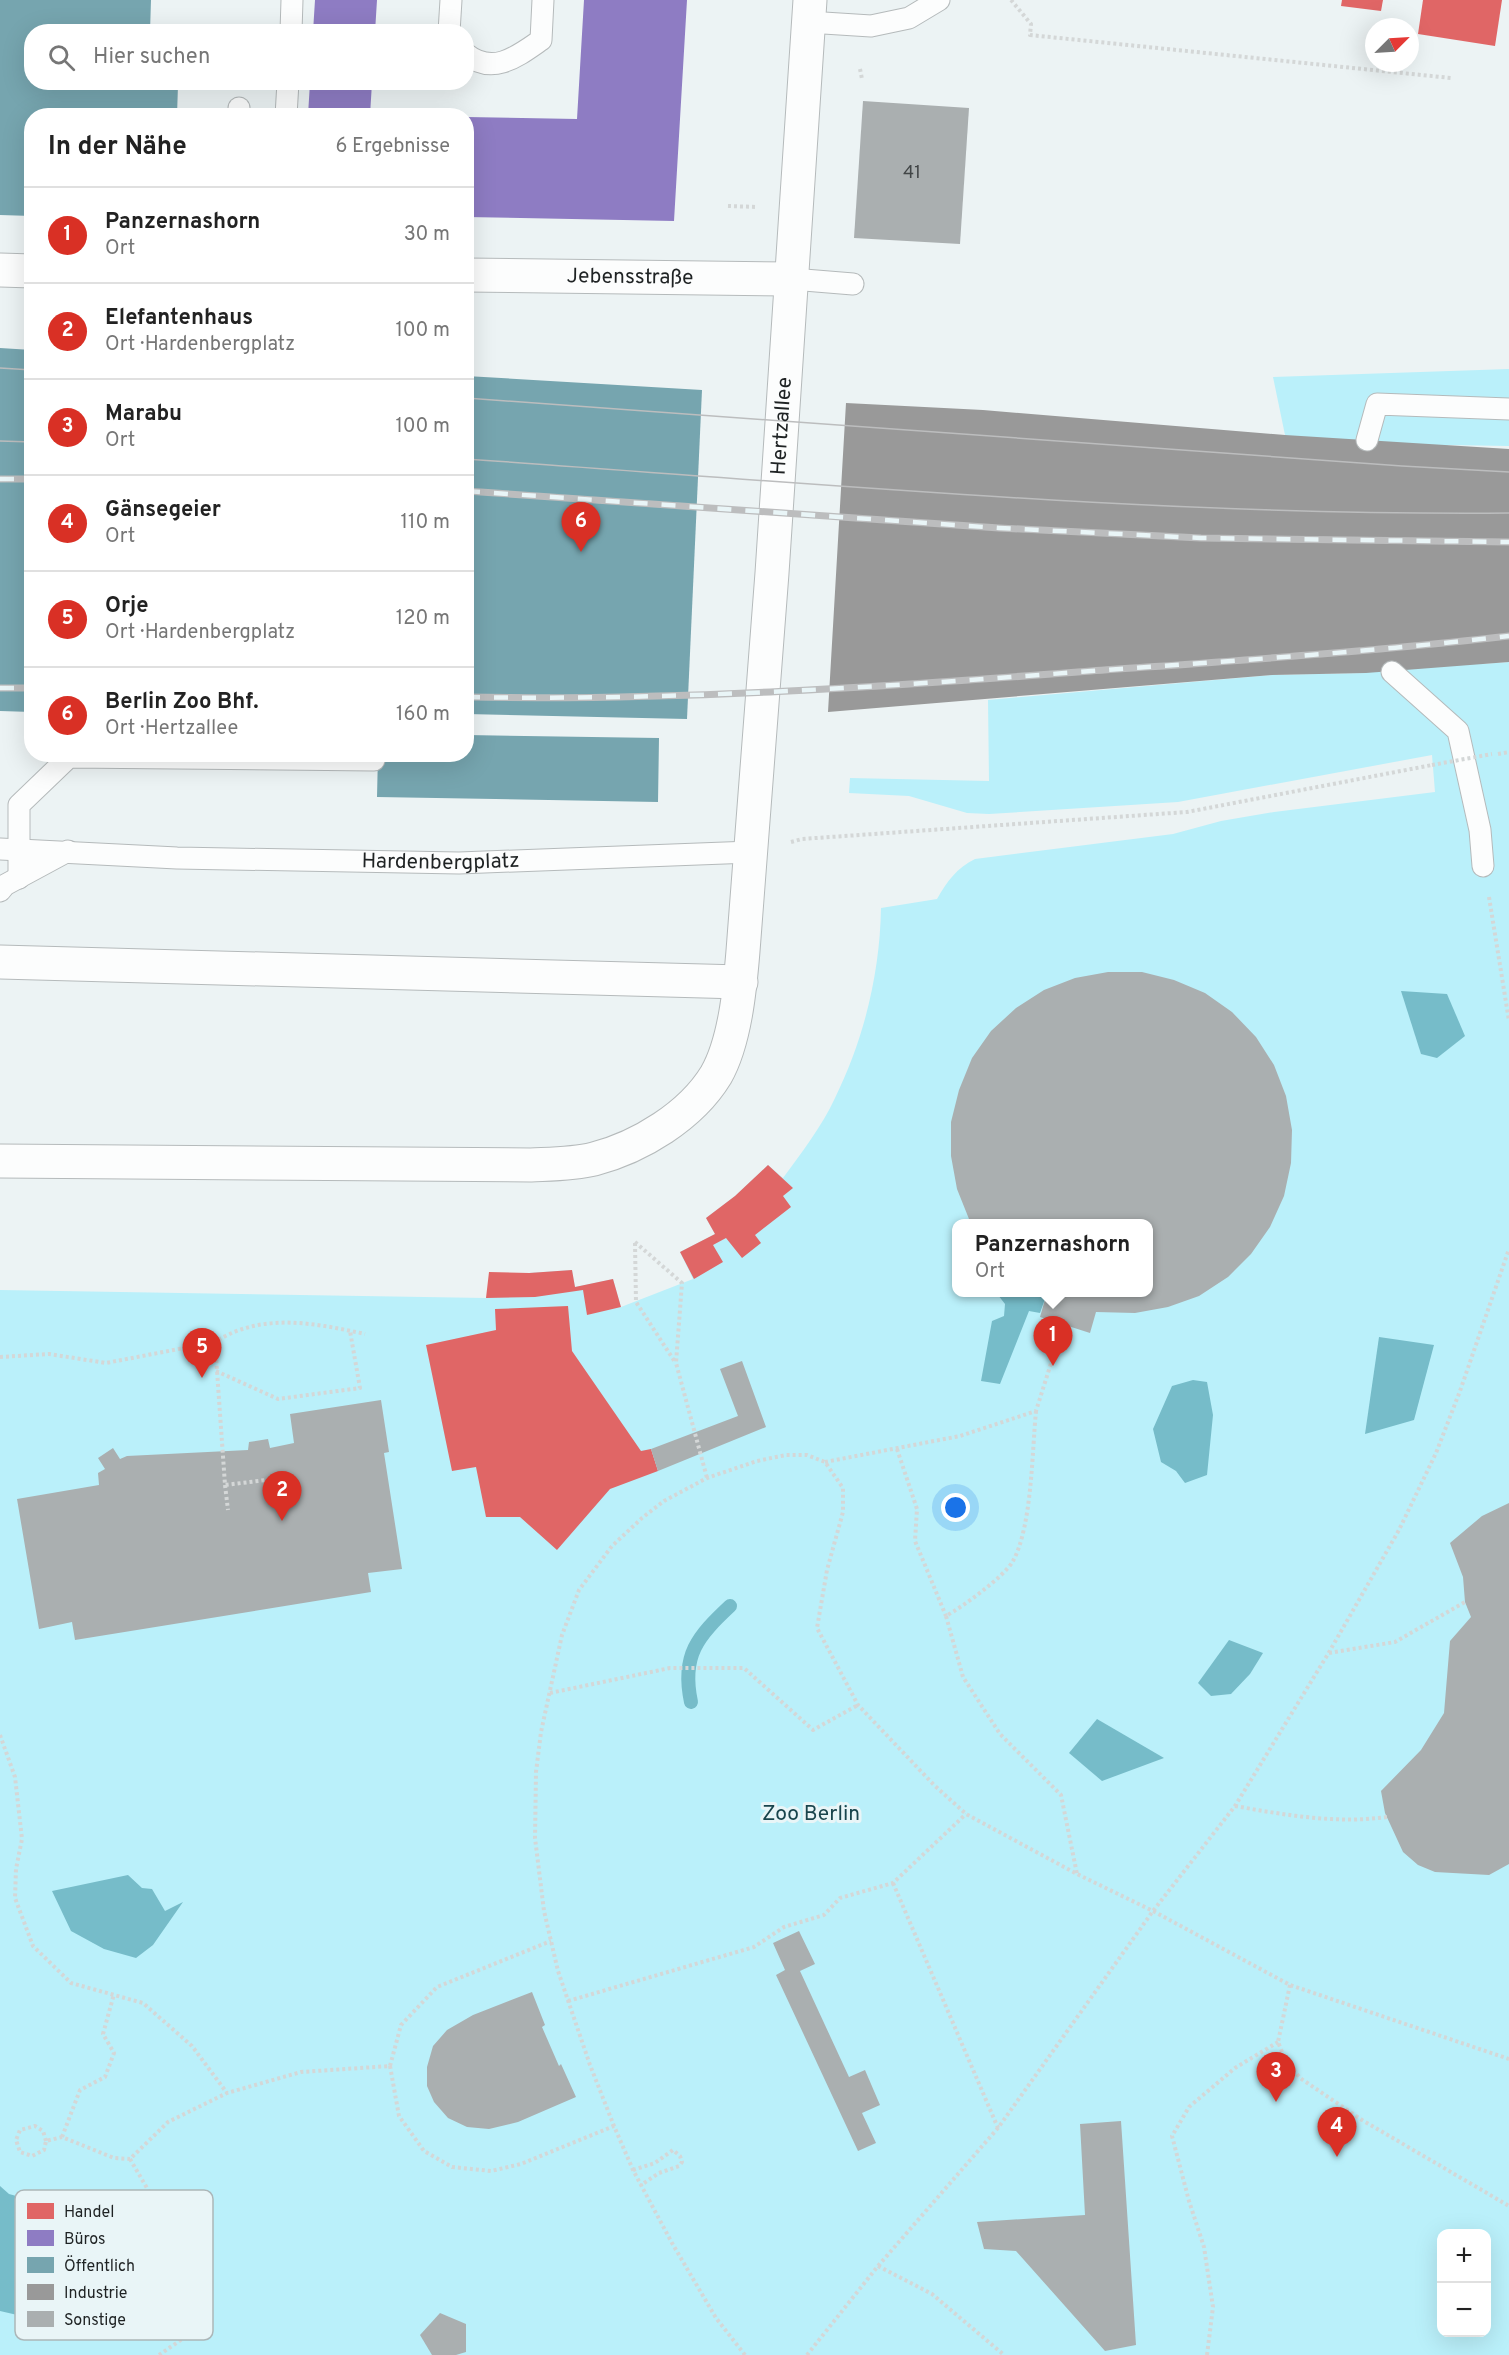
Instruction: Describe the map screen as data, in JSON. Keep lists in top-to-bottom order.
{
  "streets": {
    "street": ["Jebensstraße", "Hertzallee"],
    "lane": ["Hardenbergplatz"]
  },
  "crossings": [
    ["Jebensstraße", "Hertzallee"],
    ["Hertzallee", "Hardenbergplatz"]
  ],
  "parks": ["Zoo Berlin"],
  "house_numbers": ["41"],
  "legend": [
    "Handel",
    "Büros",
    "Öffentlich",
    "Industrie",
    "Sonstige"
  ],
  "north": "top right",
  "page": {
    "search": "Hier suchen",
    "heading": ["In der Nähe", "6 Ergebnisse"],
    "list": [
      {
        "mark": "1",
        "name": "Panzernashorn",
        "note": "Ort",
        "value": "30 m"
      },
      {
        "mark": "2",
        "name": "Elefantenhaus",
        "note": "Ort · Hardenbergplatz",
        "value": "100 m"
      },
      {
        "mark": "3",
        "name": "Marabu",
        "note": "Ort",
        "value": "100 m"
      },
      {
        "mark": "4",
        "name": "Gänsegeier",
        "note": "Ort",
        "value": "110 m"
      },
      {
        "mark": "5",
        "name": "Orje",
        "note": "Ort · Hardenbergplatz",
        "value": "120 m"
      },
      {
        "mark": "6",
        "name": "Berlin Zoo Bhf.",
        "note": "Ort · Hertzallee",
        "value": "160 m"
      }
    ],
    "pins": [
      "6",
      "1",
      "5",
      "2",
      "3",
      "4"
    ],
    "popup": ["Panzernashorn", "Ort"],
    "map_buttons": ["+", "−"]
  }
}
